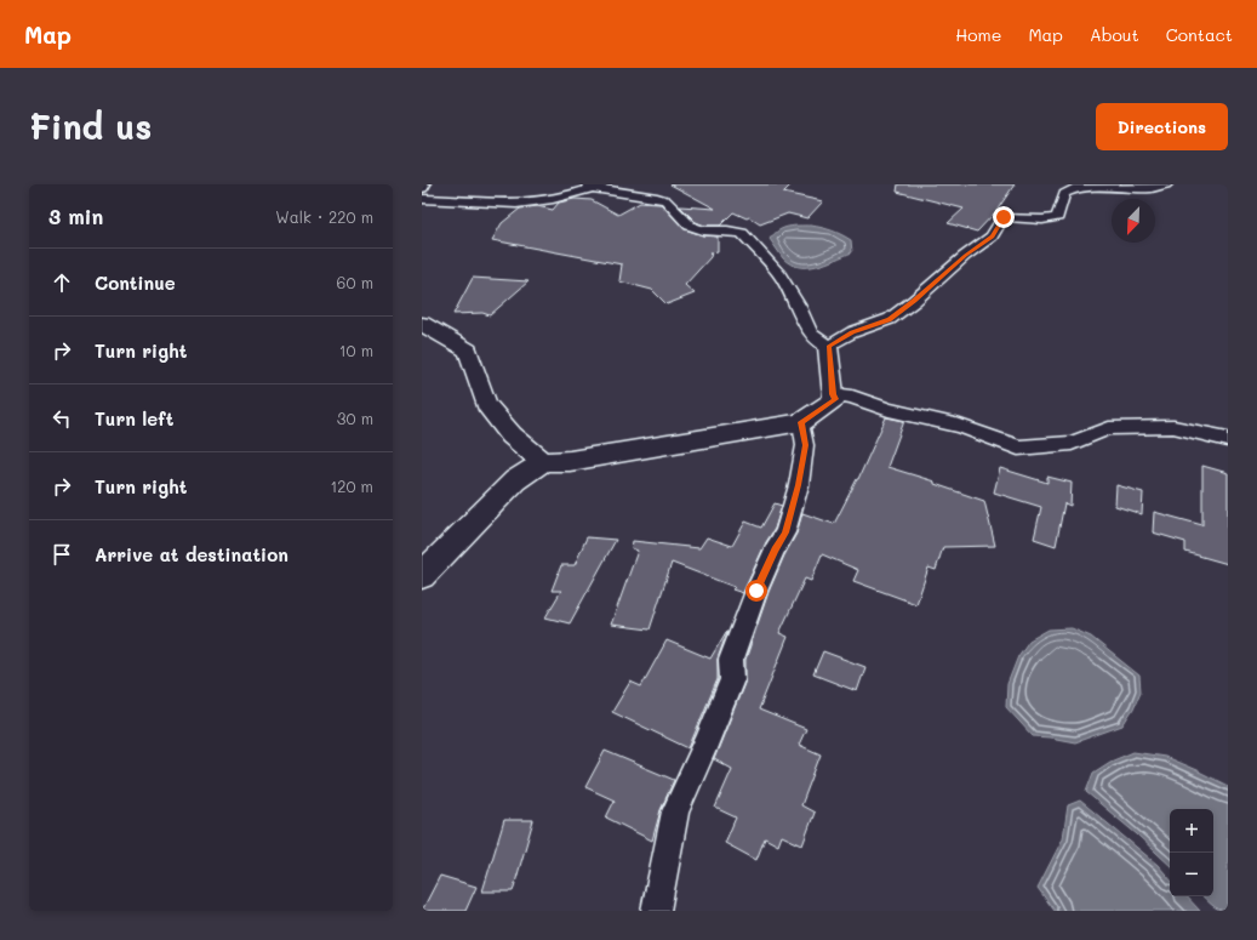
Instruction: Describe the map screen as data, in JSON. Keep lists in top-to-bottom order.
{
  "north": "bottom left",
  "page": {
    "header": "Map",
    "nav": [
      "Home",
      "Map",
      "About",
      "Contact"
    ],
    "buttons": "Directions",
    "title": "Find us",
    "heading": ["3 min", "Walk · 220 m"],
    "list": [
      ["Continue", "60 m"],
      ["Turn right", "10 m"],
      ["Turn left", "30 m"],
      ["Turn right", "120 m"],
      "Arrive at destination"
    ],
    "map_buttons": ["+", "−"]
  }
}
